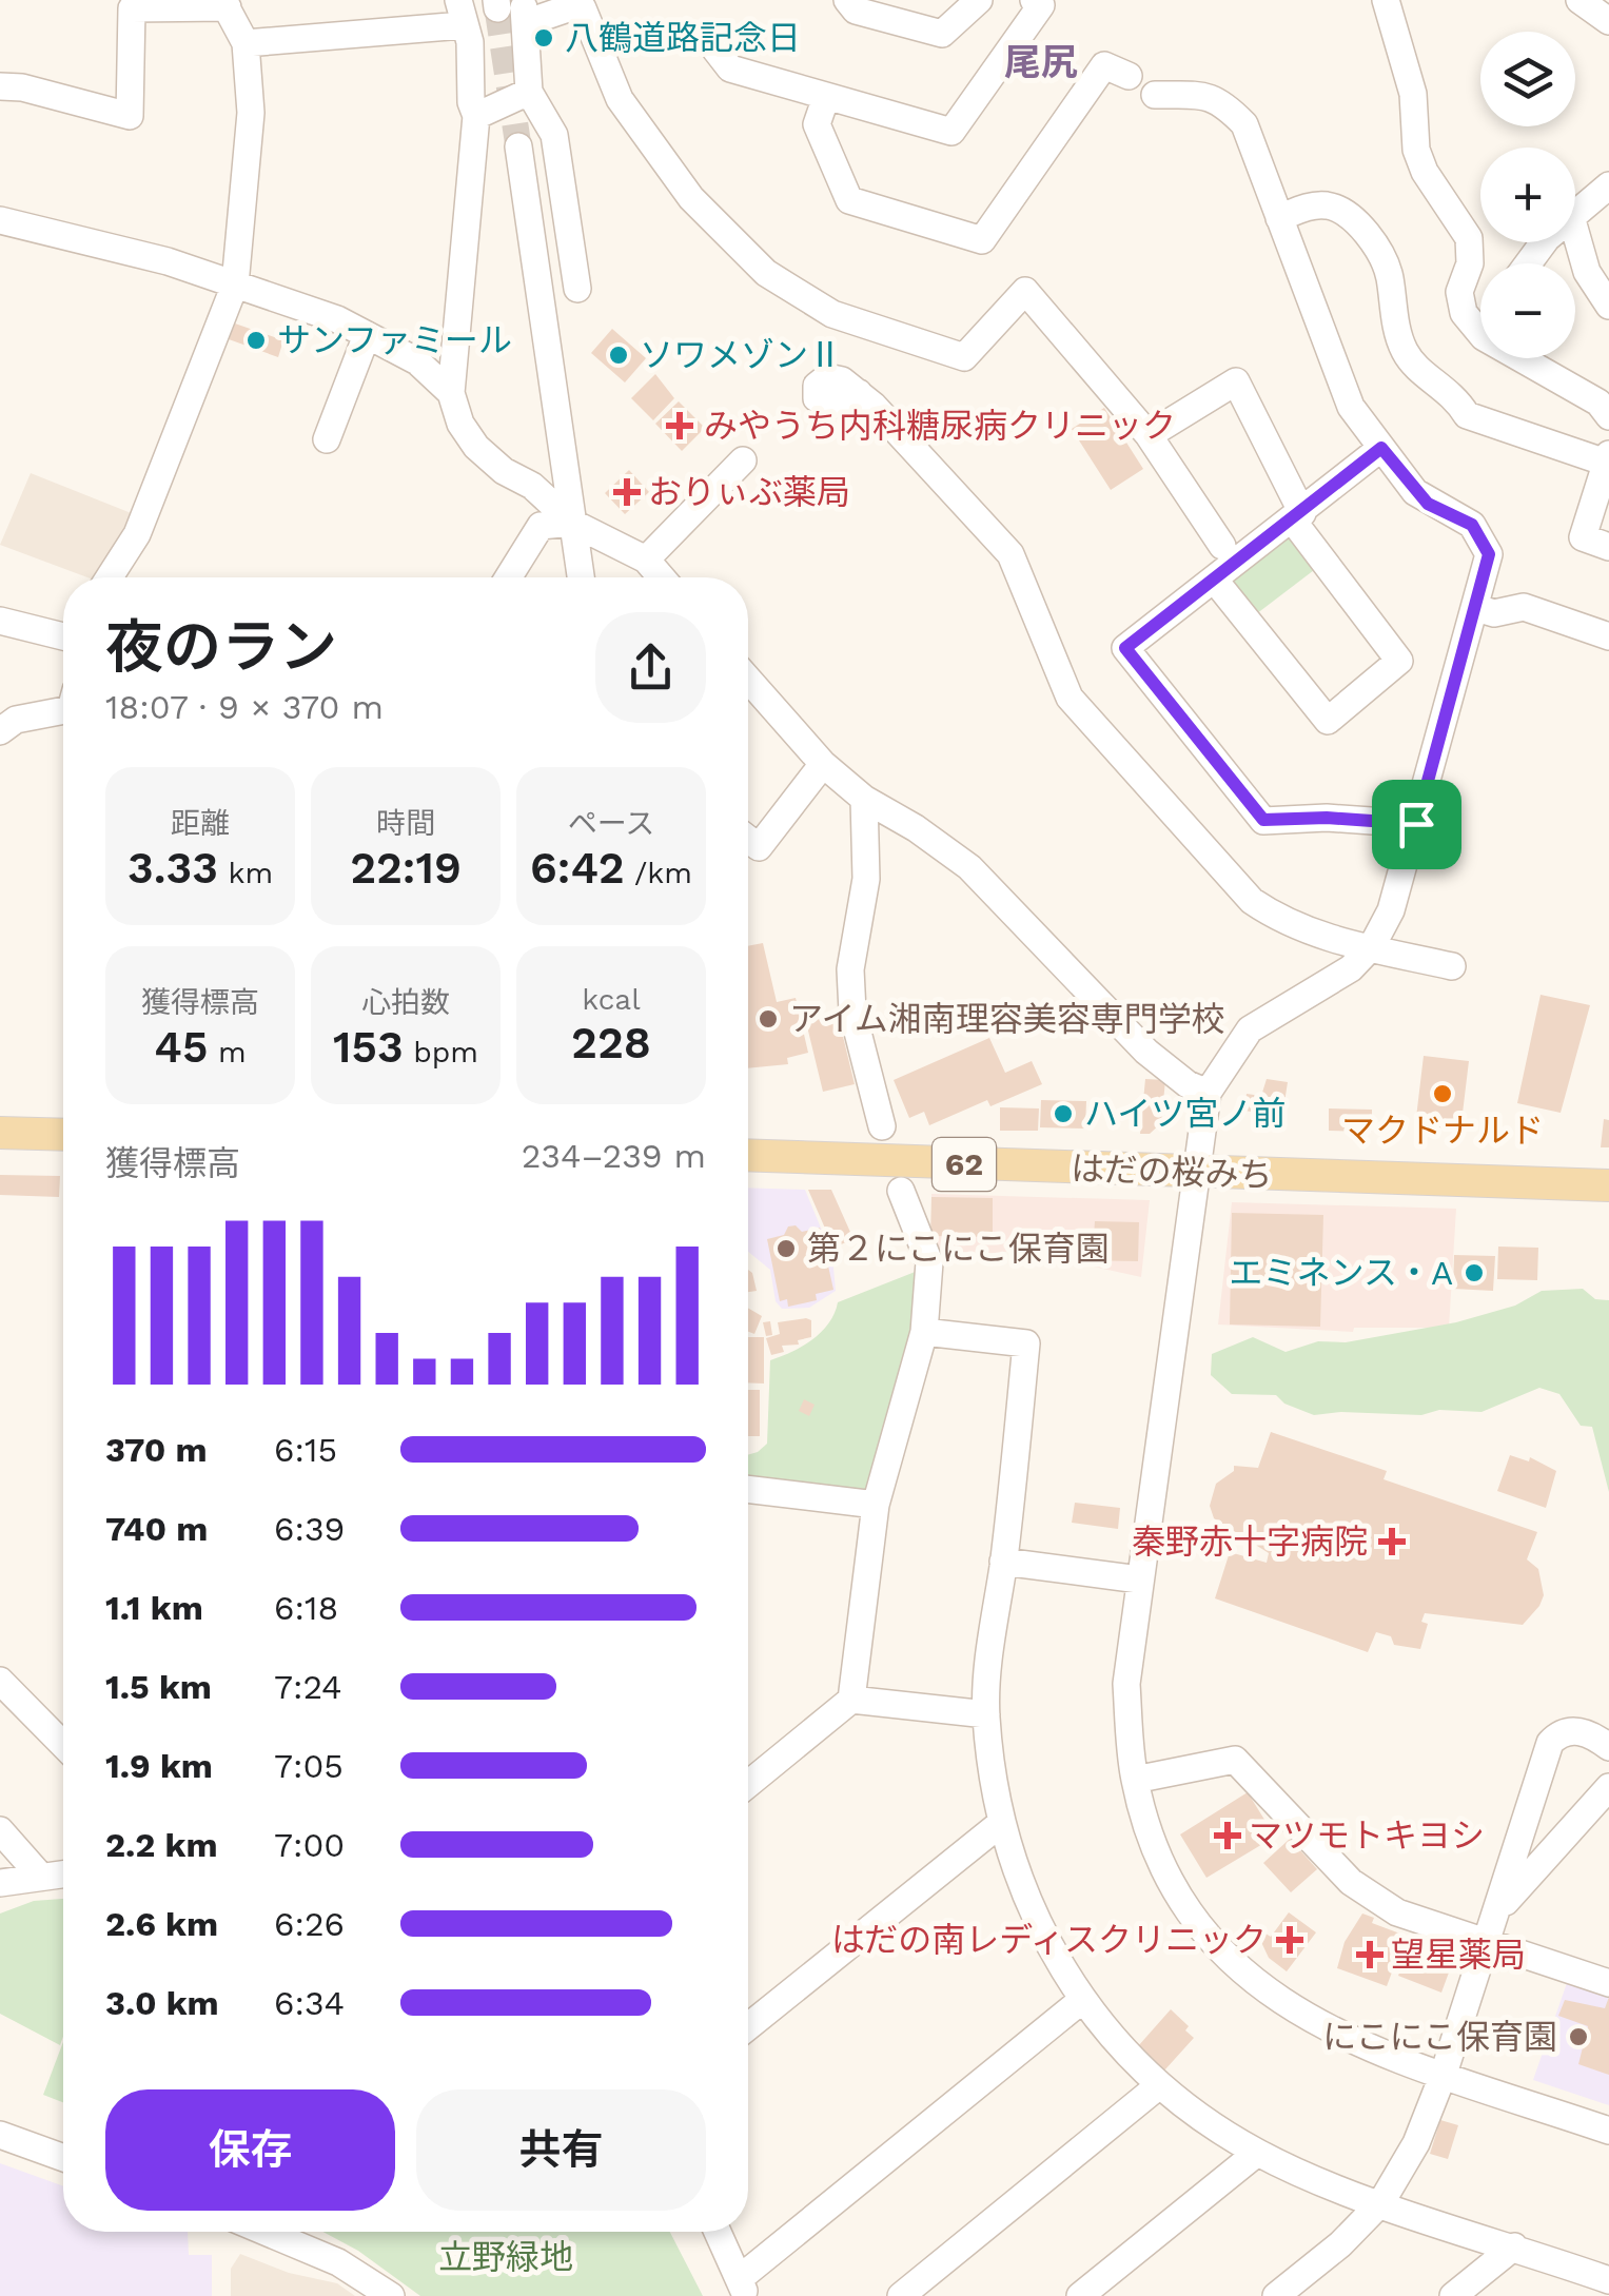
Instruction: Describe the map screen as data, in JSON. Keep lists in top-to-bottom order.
{
  "streets": {
    "main road": ["62", "はだの桜みち"]
  },
  "districts": ["尾尻"],
  "parks": ["立野緑地"],
  "places": {
    "other": [
      "八鶴道路記念日",
      "サンファミール",
      "ソワメゾンⅡ",
      "アイム湘南理容美容専門学校",
      "マクドナルド",
      "ハイツ宮ノ前",
      "第２にこにこ保育園",
      "エミネンス・A",
      "にこにこ保育園"
    ],
    "health": [
      "みやうち内科糖尿病クリニック",
      "おりぃぶ薬局",
      "秦野赤十字病院",
      "マツモトキヨシ",
      "はだの南レディスクリニック",
      "望星薬局"
    ]
  },
  "page": {
    "map_buttons": ["+", "−"],
    "heading": ["夜のラン", "18:07 · 9 × 370 m"],
    "stats": [
      ["距離", "3.33 km"],
      ["時間", "22:19"],
      ["ペース", "6:42 /km"],
      ["獲得標高", "45 m"],
      ["心拍数", "153 bpm"],
      ["kcal", "228"]
    ],
    "chart": ["獲得標高", "234–239 m"],
    "list": [
      {
        "name": "370 m",
        "note": "6:15"
      },
      {
        "name": "740 m",
        "note": "6:39"
      },
      {
        "name": "1.1 km",
        "note": "6:18"
      },
      {
        "name": "1.5 km",
        "note": "7:24"
      },
      {
        "name": "1.9 km",
        "note": "7:05"
      },
      {
        "name": "2.2 km",
        "note": "7:00"
      },
      {
        "name": "2.6 km",
        "note": "6:26"
      },
      {
        "name": "3.0 km",
        "note": "6:34"
      }
    ],
    "buttons": ["保存", "共有"]
  }
}
